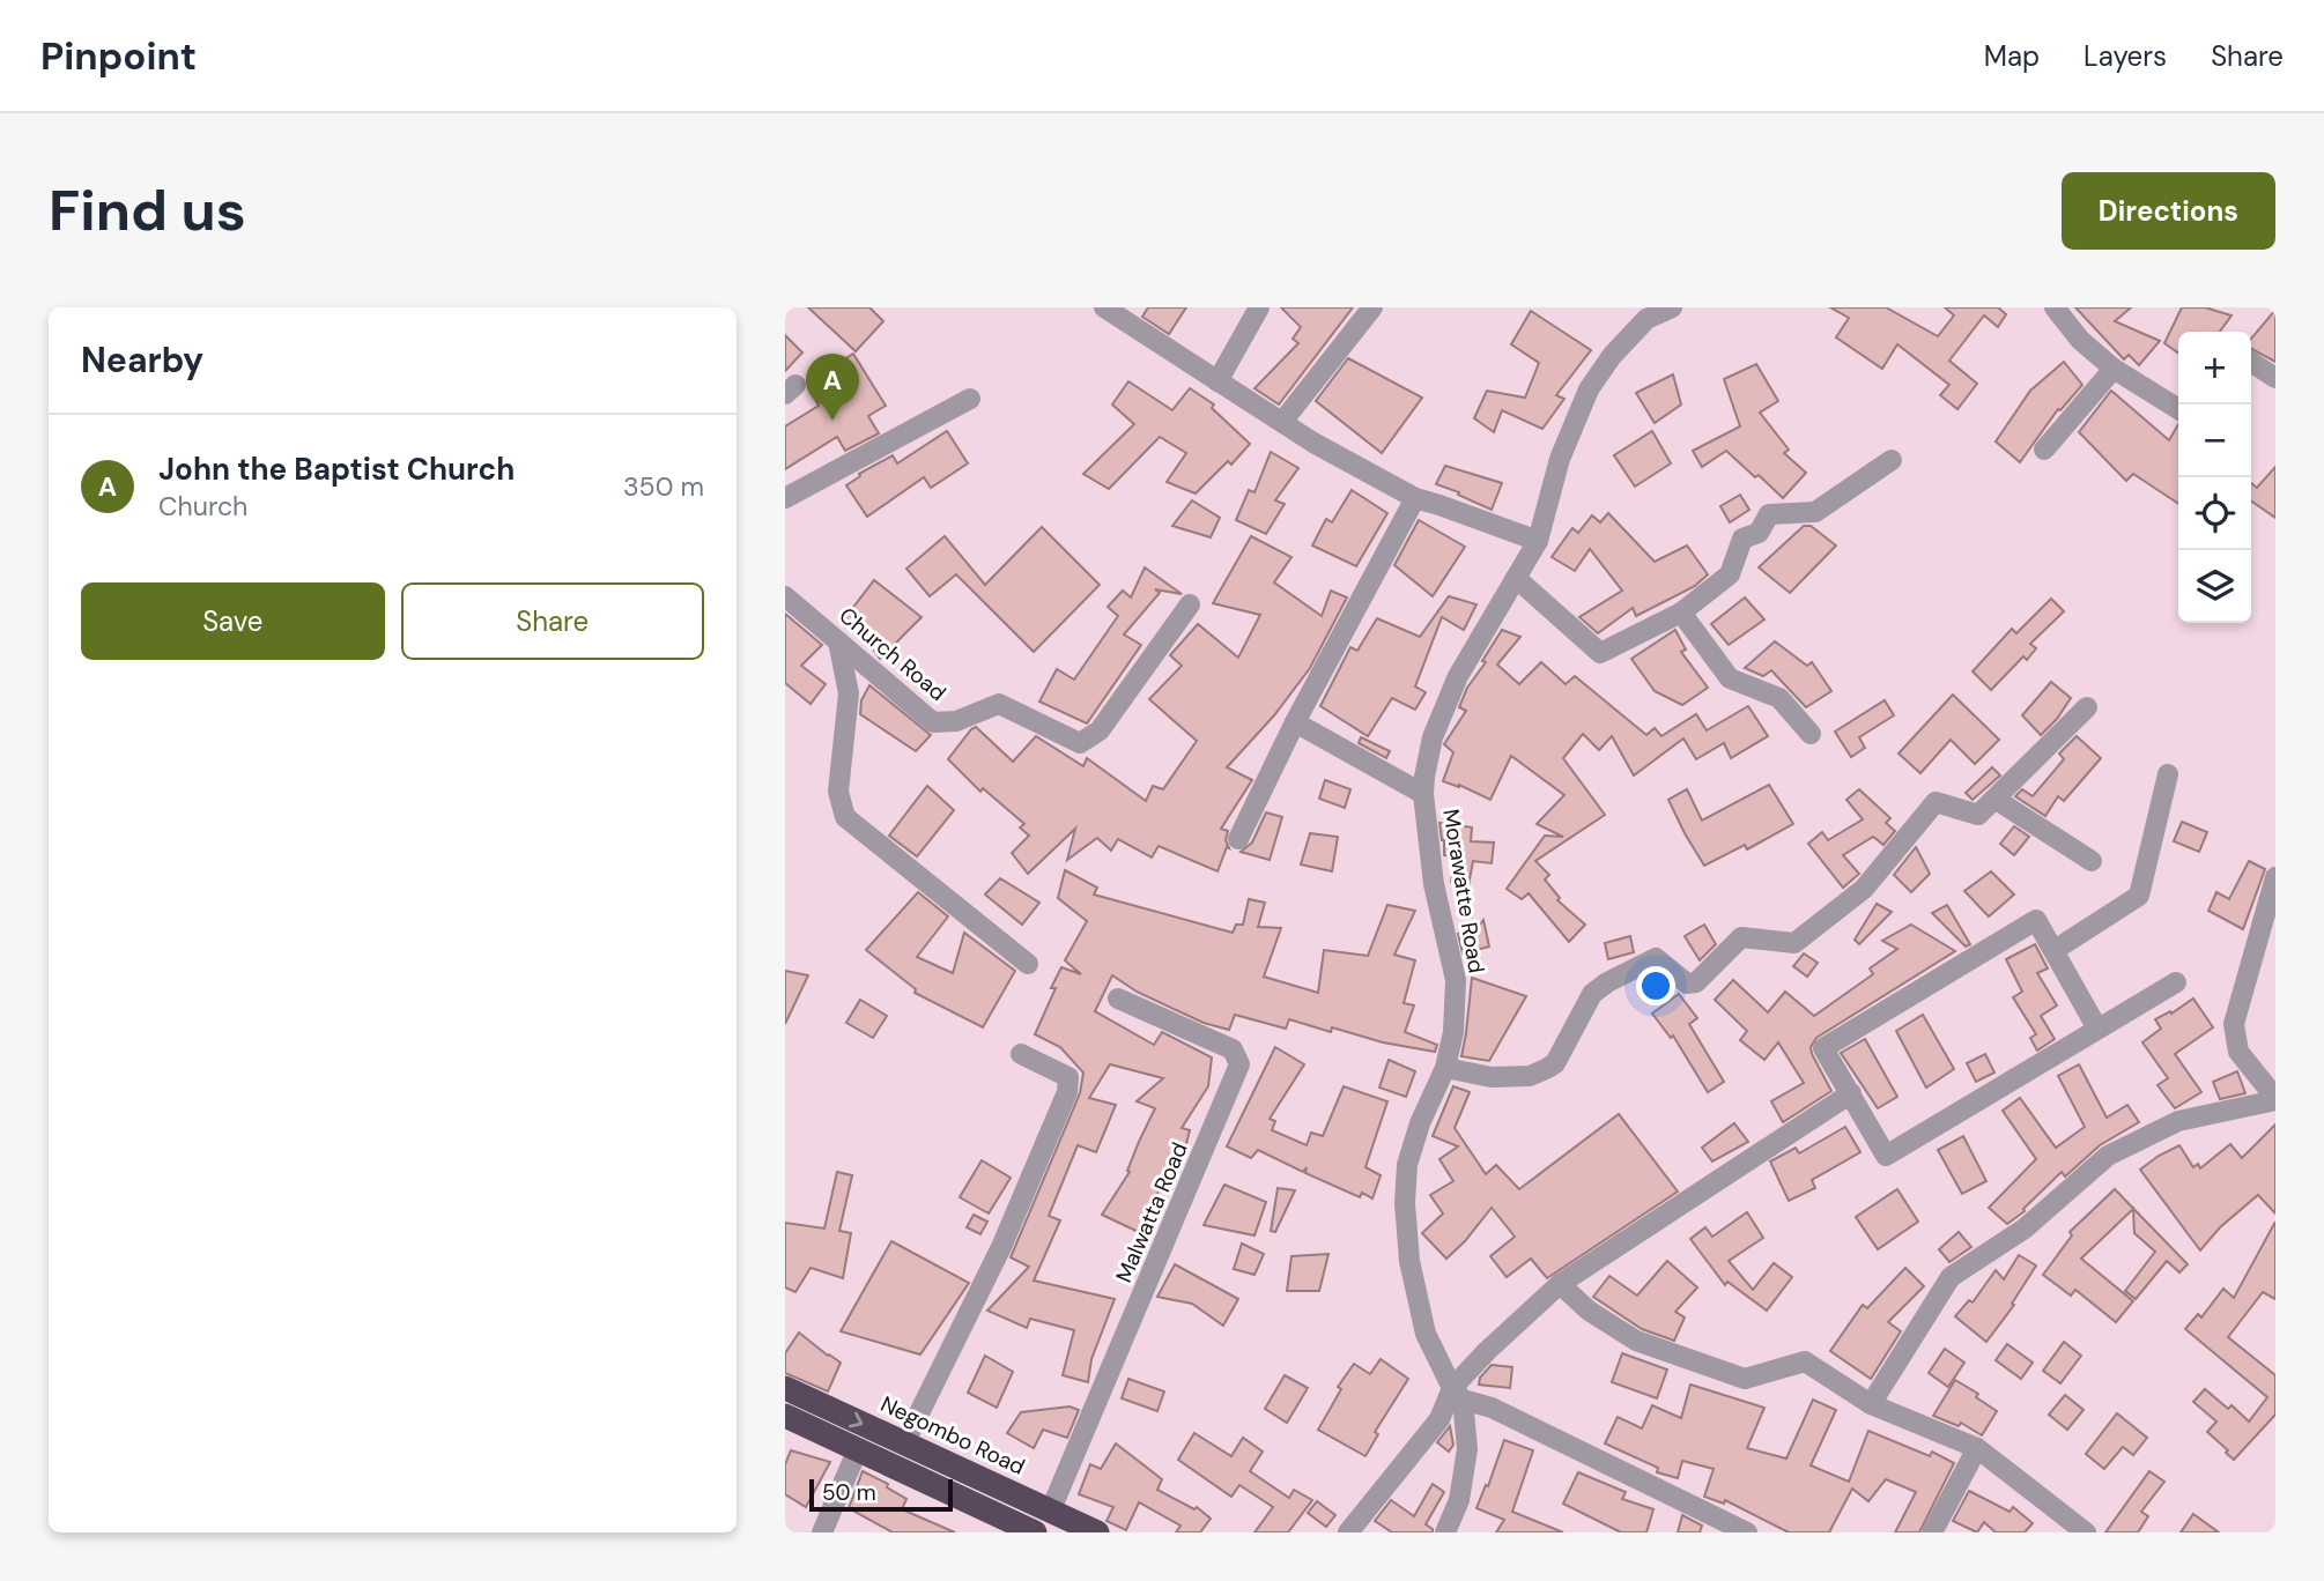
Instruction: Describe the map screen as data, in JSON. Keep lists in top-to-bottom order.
{
  "streets": {
    "highway": ["Negombo Road"],
    "street": ["Church Road", "Morawatte Road", "Malwatta Road"]
  },
  "crossings": [
    ["Malwatta Road", "Negombo Road"]
  ],
  "scale_bar": "50 m",
  "page": {
    "header": "Pinpoint",
    "nav": ["Map", "Layers", "Share"],
    "buttons": [
      "Directions",
      ["Save", "Share"]
    ],
    "title": "Find us",
    "heading": "Nearby",
    "map_buttons": ["+", "−"],
    "pins": "A",
    "list": [
      {
        "mark": "A",
        "name": "John the Baptist Church",
        "note": "Church",
        "value": "350 m"
      }
    ],
    "scale": "50 m"
  }
}
